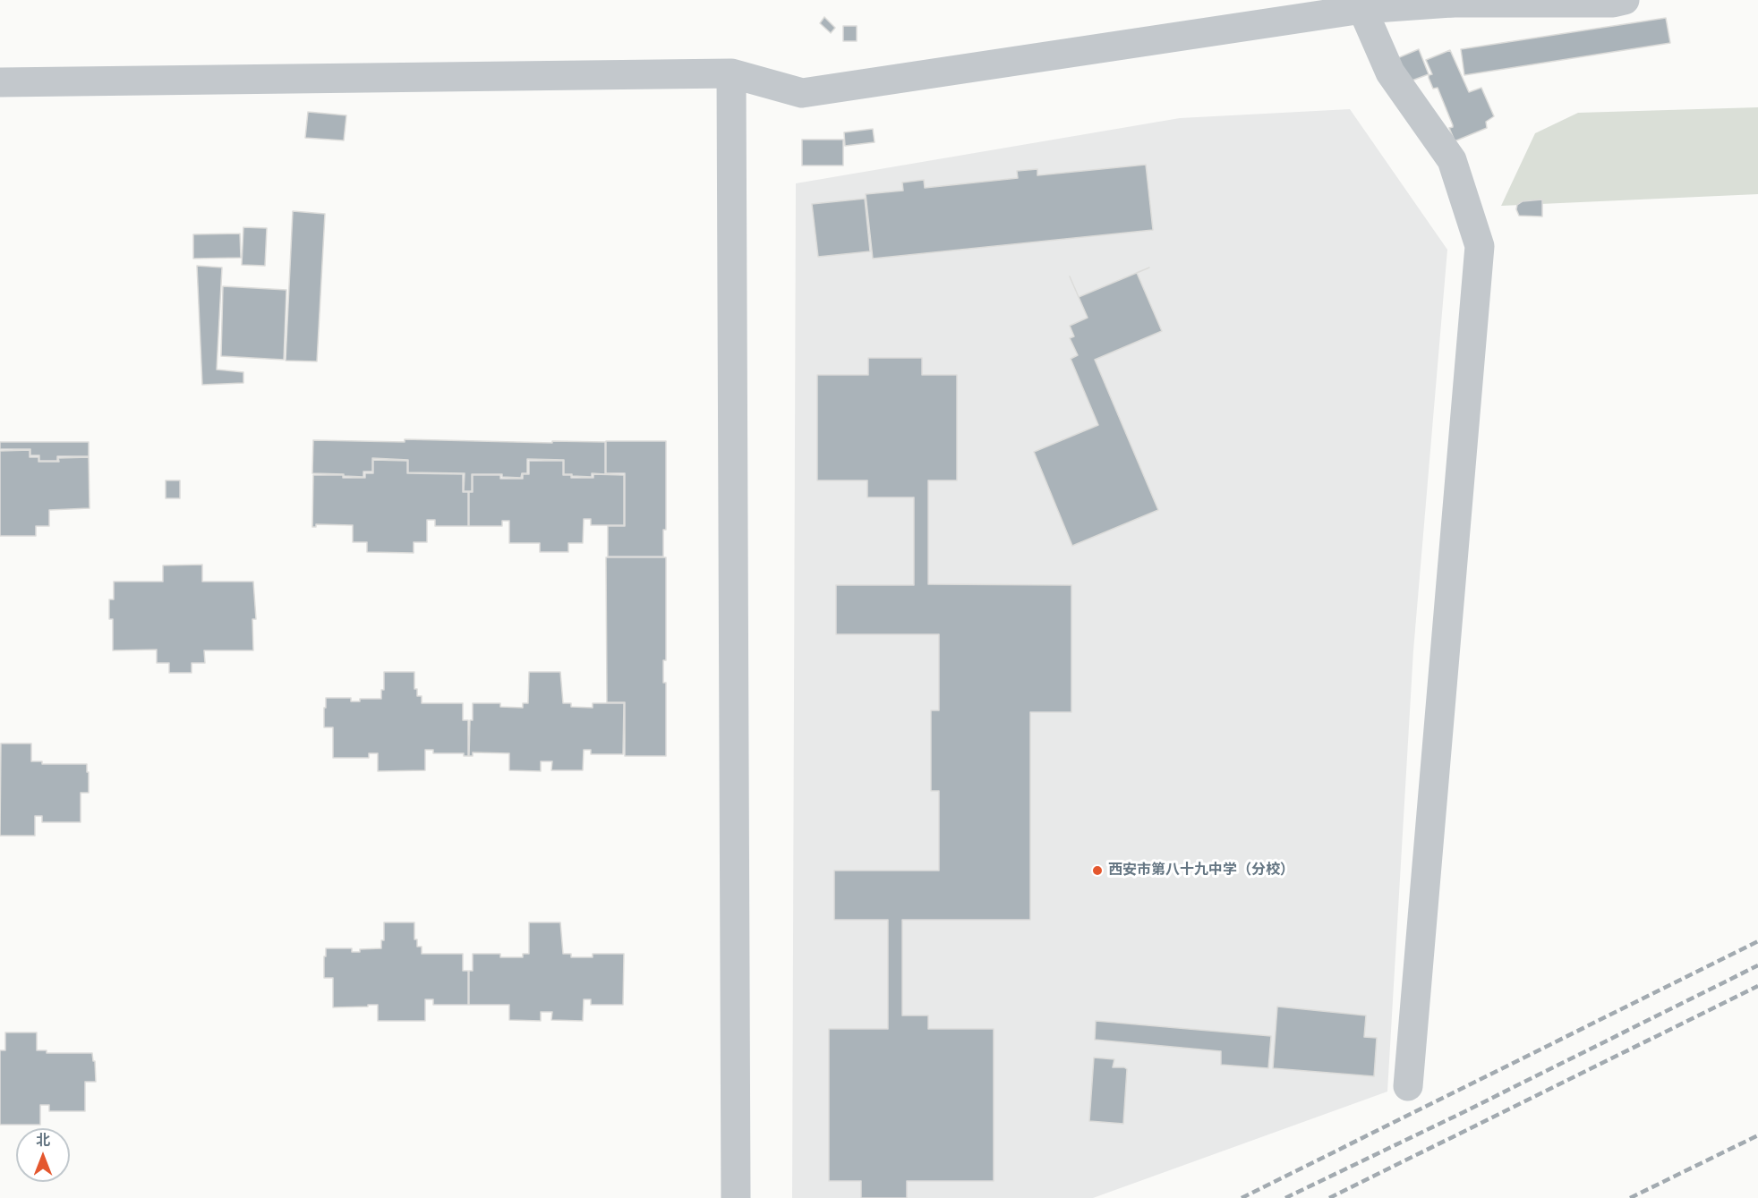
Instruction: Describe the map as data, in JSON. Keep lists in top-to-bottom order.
{
  "places": ["西安市第八十九中学（分校）"],
  "north": "top"
}
